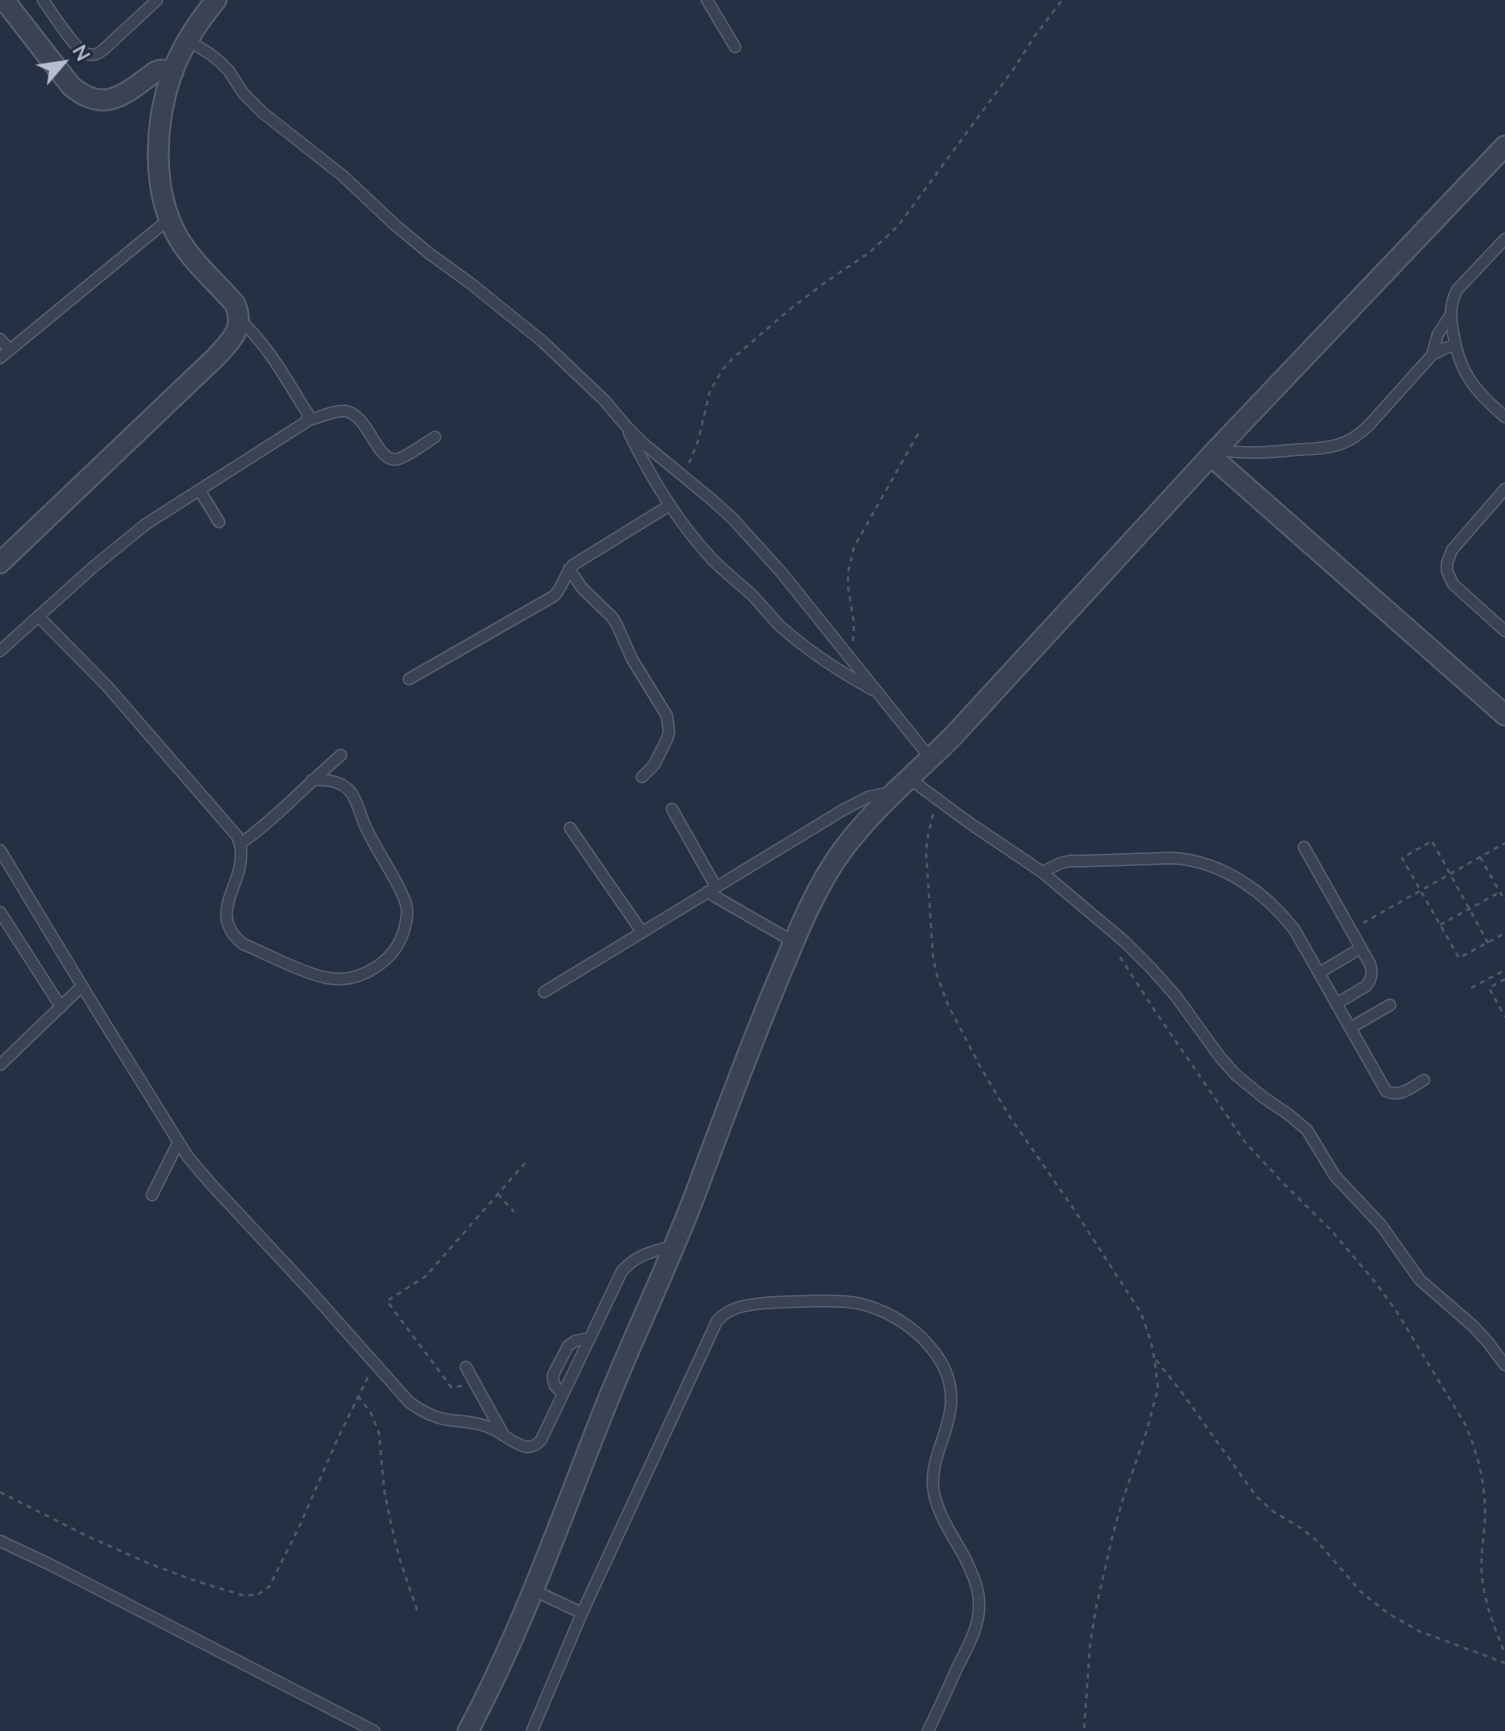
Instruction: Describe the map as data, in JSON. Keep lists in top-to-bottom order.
{
  "north": "top right"
}
